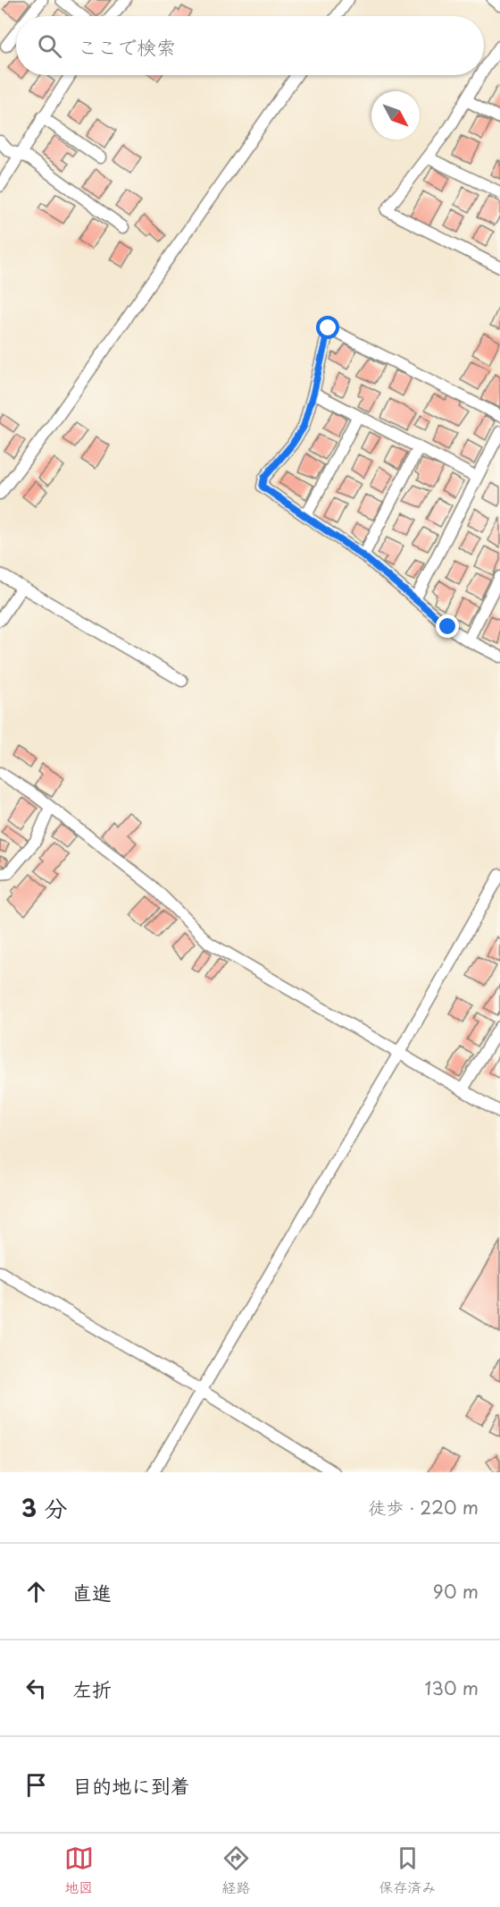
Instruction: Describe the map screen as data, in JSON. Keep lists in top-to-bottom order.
{
  "north": "bottom right",
  "page": {
    "search": "ここで検索",
    "heading": ["3 分", "徒歩 · 220 m"],
    "list": [
      ["直進", "90 m"],
      ["左折", "130 m"],
      "目的地に到着"
    ],
    "nav": ["地図", "経路", "保存済み"]
  }
}
